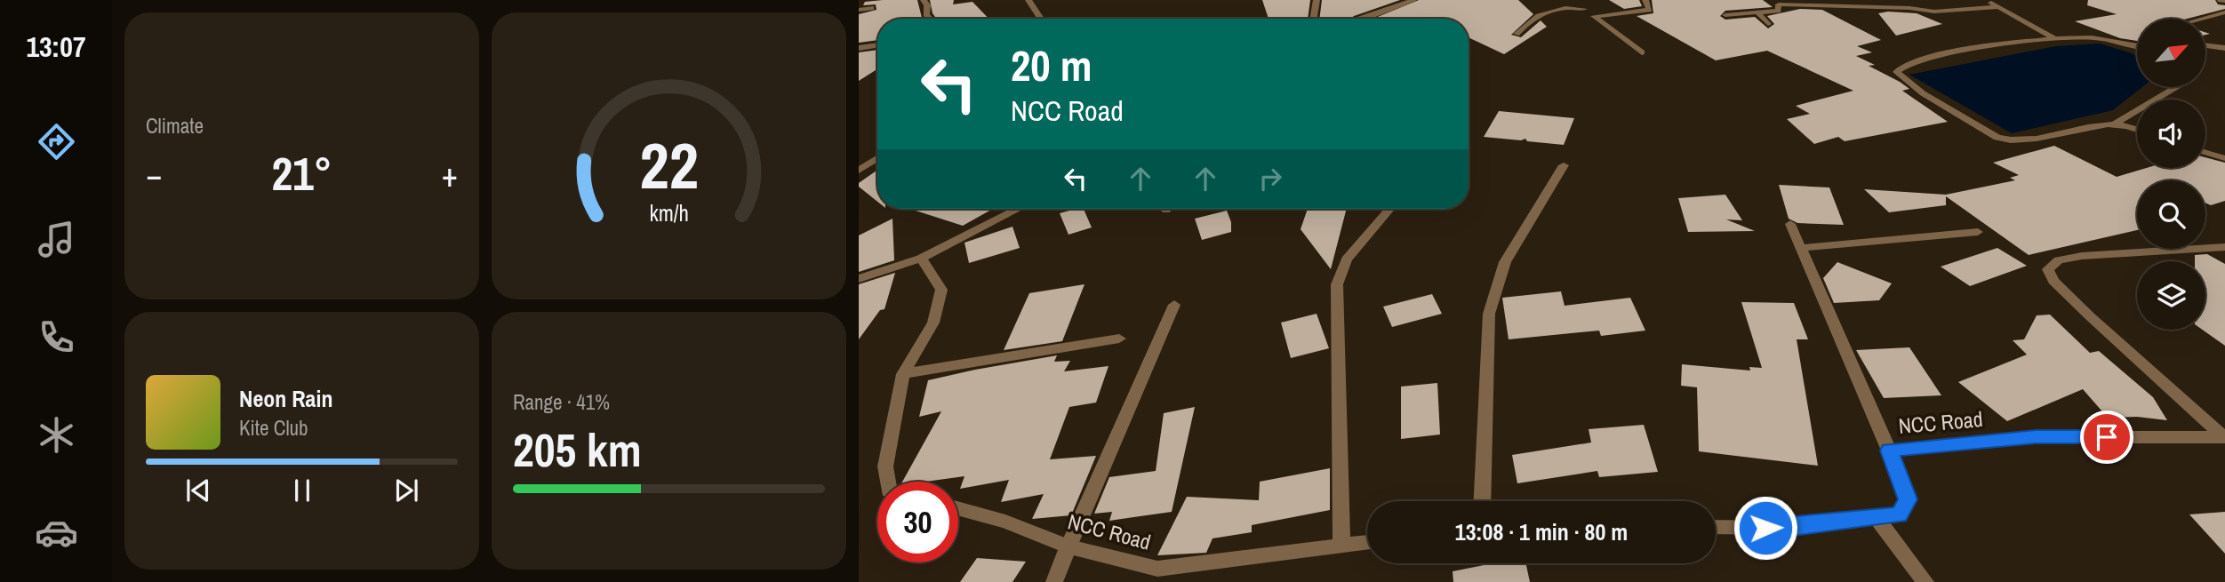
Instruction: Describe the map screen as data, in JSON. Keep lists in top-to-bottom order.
{
  "streets": {
    "street": ["NCC Road"]
  },
  "north": "top right",
  "page": {
    "tabs": "13:07",
    "tile": [
      "Climate",
      ["Range · 41%", "205 km"]
    ],
    "turn": ["20 m", "NCC Road"],
    "heat": ["−", "21°", "+"],
    "song": ["Neon Rain", "Kite Club"],
    "limit": "30",
    "trip": "13:08 · 1 min · 80 m",
    "gauge": ["22", "km/h"]
  }
}
